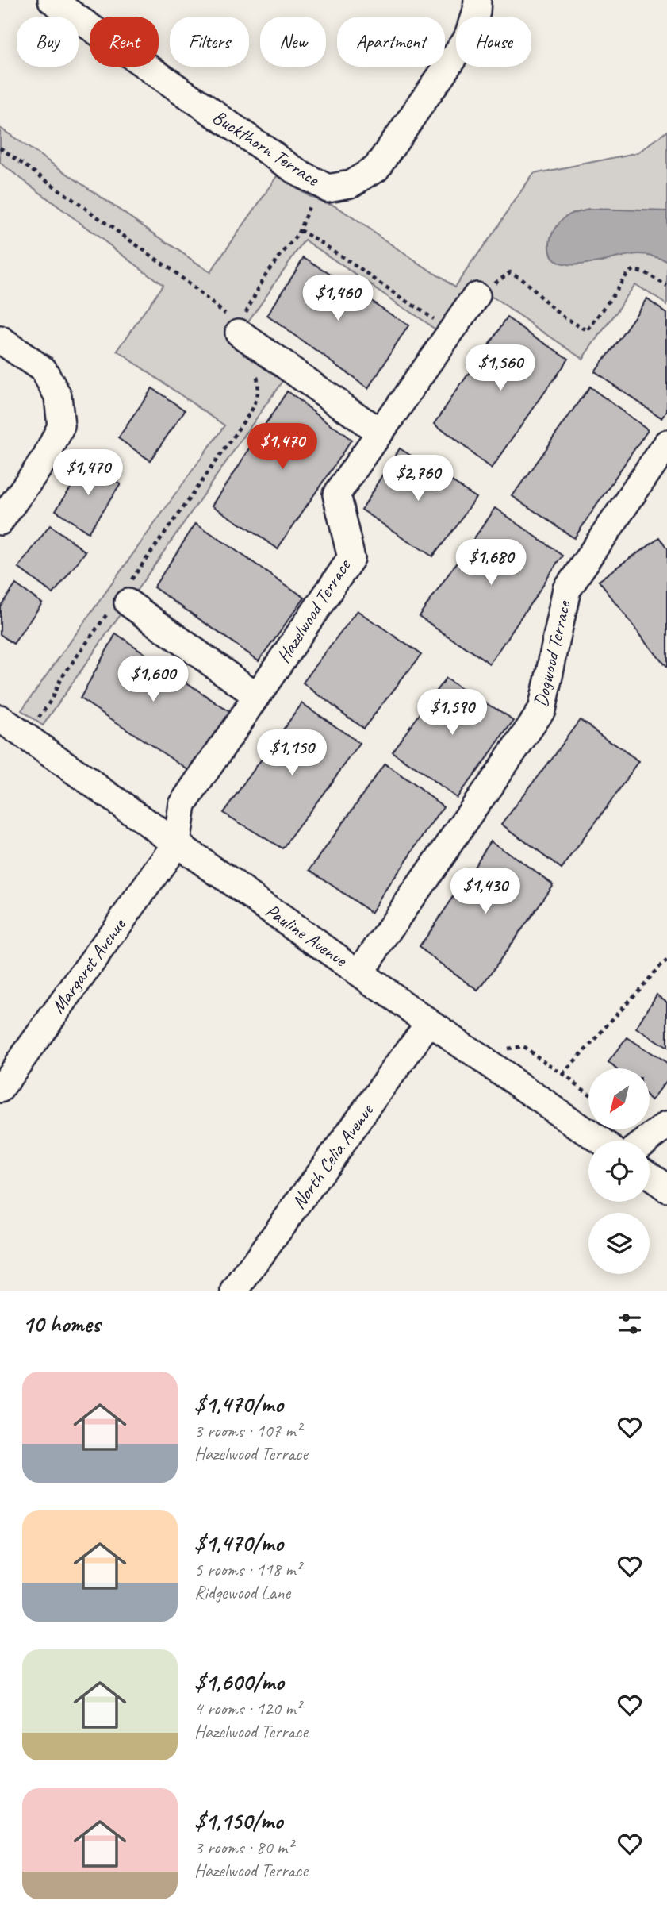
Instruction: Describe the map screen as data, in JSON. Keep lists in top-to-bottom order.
{
  "streets": {
    "street": [
      "Buckthorn Terrace",
      "Hazelwood Terrace",
      "Dogwood Terrace",
      "Pauline Avenue",
      "Margaret Avenue",
      "North Celia Avenue"
    ]
  },
  "crossings": [
    ["Hazelwood Terrace", "Pauline Avenue"],
    ["Hazelwood Terrace", "Margaret Avenue"],
    ["Dogwood Terrace", "Pauline Avenue"],
    ["Pauline Avenue", "Margaret Avenue"],
    ["Pauline Avenue", "North Celia Avenue"]
  ],
  "north": "bottom left",
  "page": {
    "chip": [
      "Buy",
      "Rent",
      "Filters",
      "New",
      "Apartment",
      "House"
    ],
    "price": [
      "$1,460",
      "$1,560",
      "$1,470",
      "$1,470",
      "$2,760",
      "$1,680",
      "$1,600",
      "$1,590",
      "$1,150",
      "$1,430"
    ],
    "heading": "10 homes",
    "list": [
      {
        "name": "$1,470/mo",
        "note": "3 rooms · 107 m² · Hazelwood Terrace"
      },
      {
        "name": "$1,470/mo",
        "note": "5 rooms · 118 m² · Ridgewood Lane"
      },
      {
        "name": "$1,600/mo",
        "note": "4 rooms · 120 m² · Hazelwood Terrace"
      },
      {
        "name": "$1,150/mo",
        "note": "3 rooms · 80 m² · Hazelwood Terrace"
      }
    ]
  }
}
